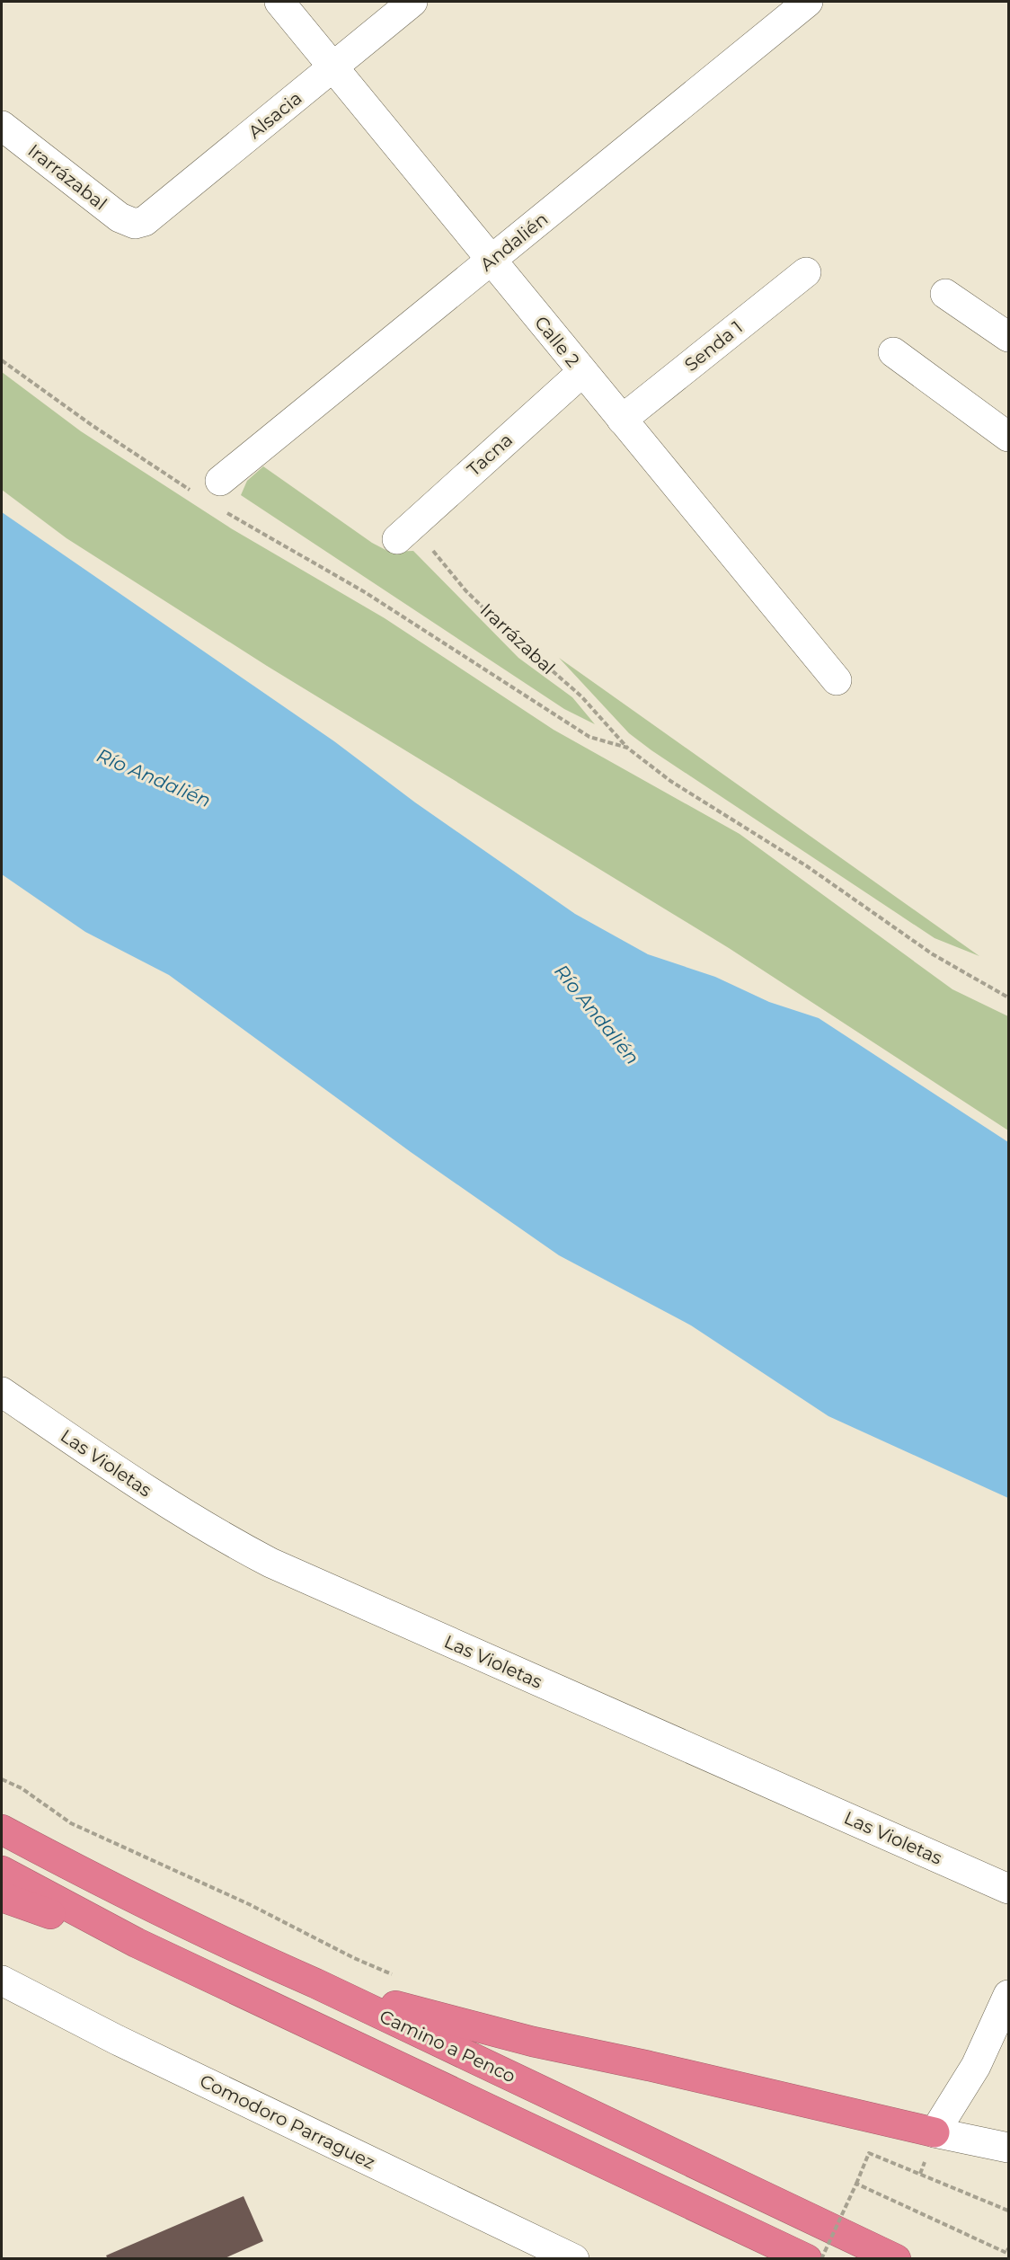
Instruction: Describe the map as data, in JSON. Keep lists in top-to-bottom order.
{
  "streets": {
    "highway": ["Camino a Penco"],
    "street": [
      "Alsacia",
      "Irarrázabal",
      "Andalién",
      "Calle 2",
      "Senda 1",
      "Tacna",
      "Las Violetas",
      "Comodoro Parraguez"
    ]
  },
  "crossings": [
    ["Alsacia", "Irarrázabal"],
    ["Alsacia", "Calle 2"],
    ["Irarrázabal", "Tacna"],
    ["Andalién", "Calle 2"],
    ["Calle 2", "Senda 1"],
    ["Calle 2", "Tacna"]
  ],
  "water": ["Río Andalién"]
}
